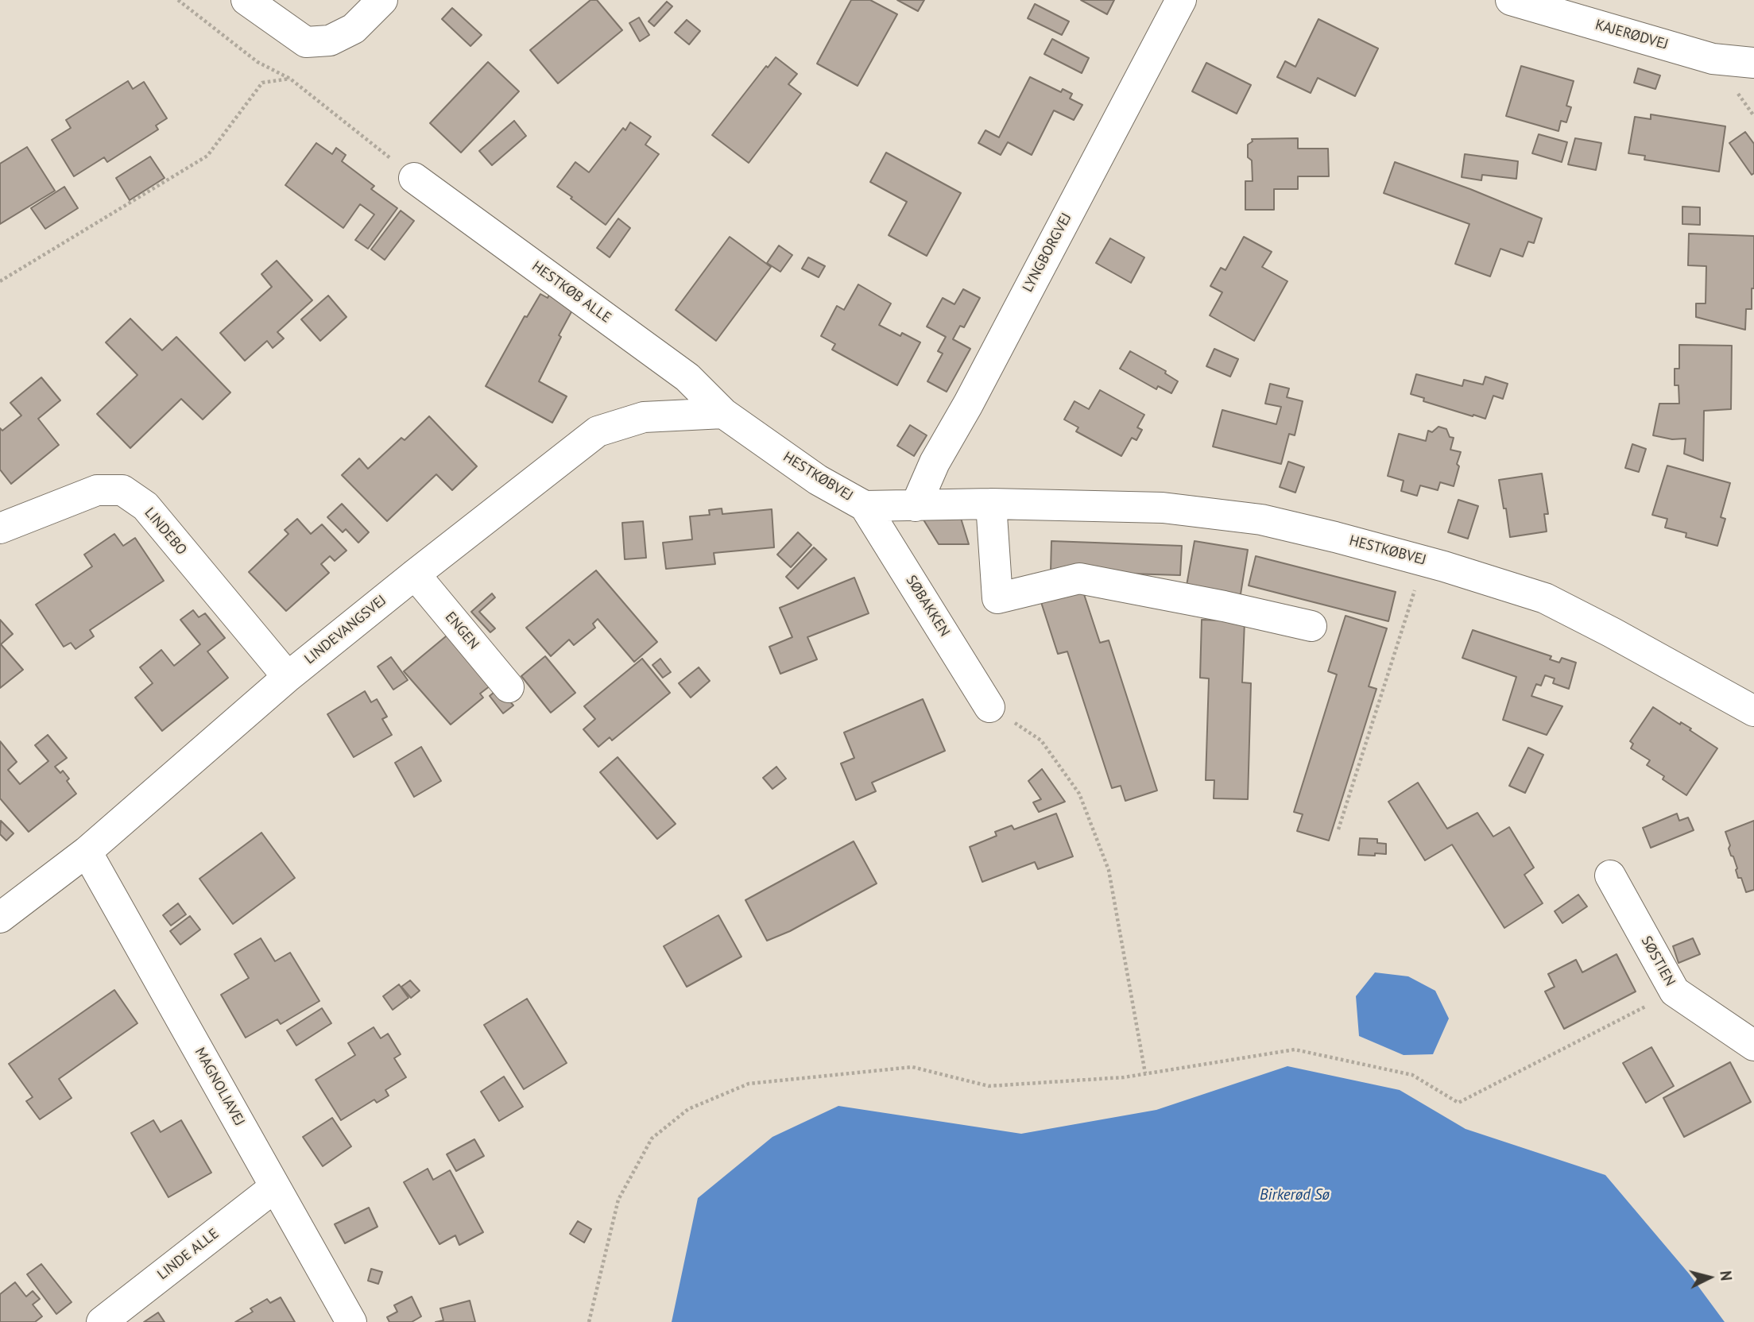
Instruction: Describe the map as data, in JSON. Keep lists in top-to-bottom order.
{
  "streets": {
    "street": [
      "KAJERØDVEJ",
      "LYNGBORGVEJ",
      "HESTKØB ALLE",
      "HESTKØBVEJ",
      "LINDEBO",
      "SØBAKKEN",
      "LINDEVANGSVEJ",
      "ENGEN",
      "SØSTIEN",
      "MAGNOLIAVEJ",
      "LINDE ALLE"
    ]
  },
  "crossings": [
    ["LYNGBORGVEJ", "HESTKØBVEJ"],
    ["HESTKØB ALLE", "HESTKØBVEJ"],
    ["HESTKØB ALLE", "LINDEVANGSVEJ"],
    ["HESTKØBVEJ", "SØBAKKEN"],
    ["HESTKØBVEJ", "LINDEVANGSVEJ"],
    ["LINDEBO", "LINDEVANGSVEJ"],
    ["LINDEVANGSVEJ", "ENGEN"],
    ["LINDEVANGSVEJ", "MAGNOLIAVEJ"],
    ["MAGNOLIAVEJ", "LINDE ALLE"]
  ],
  "water": ["Birkerød Sø"],
  "north": "right"
}
